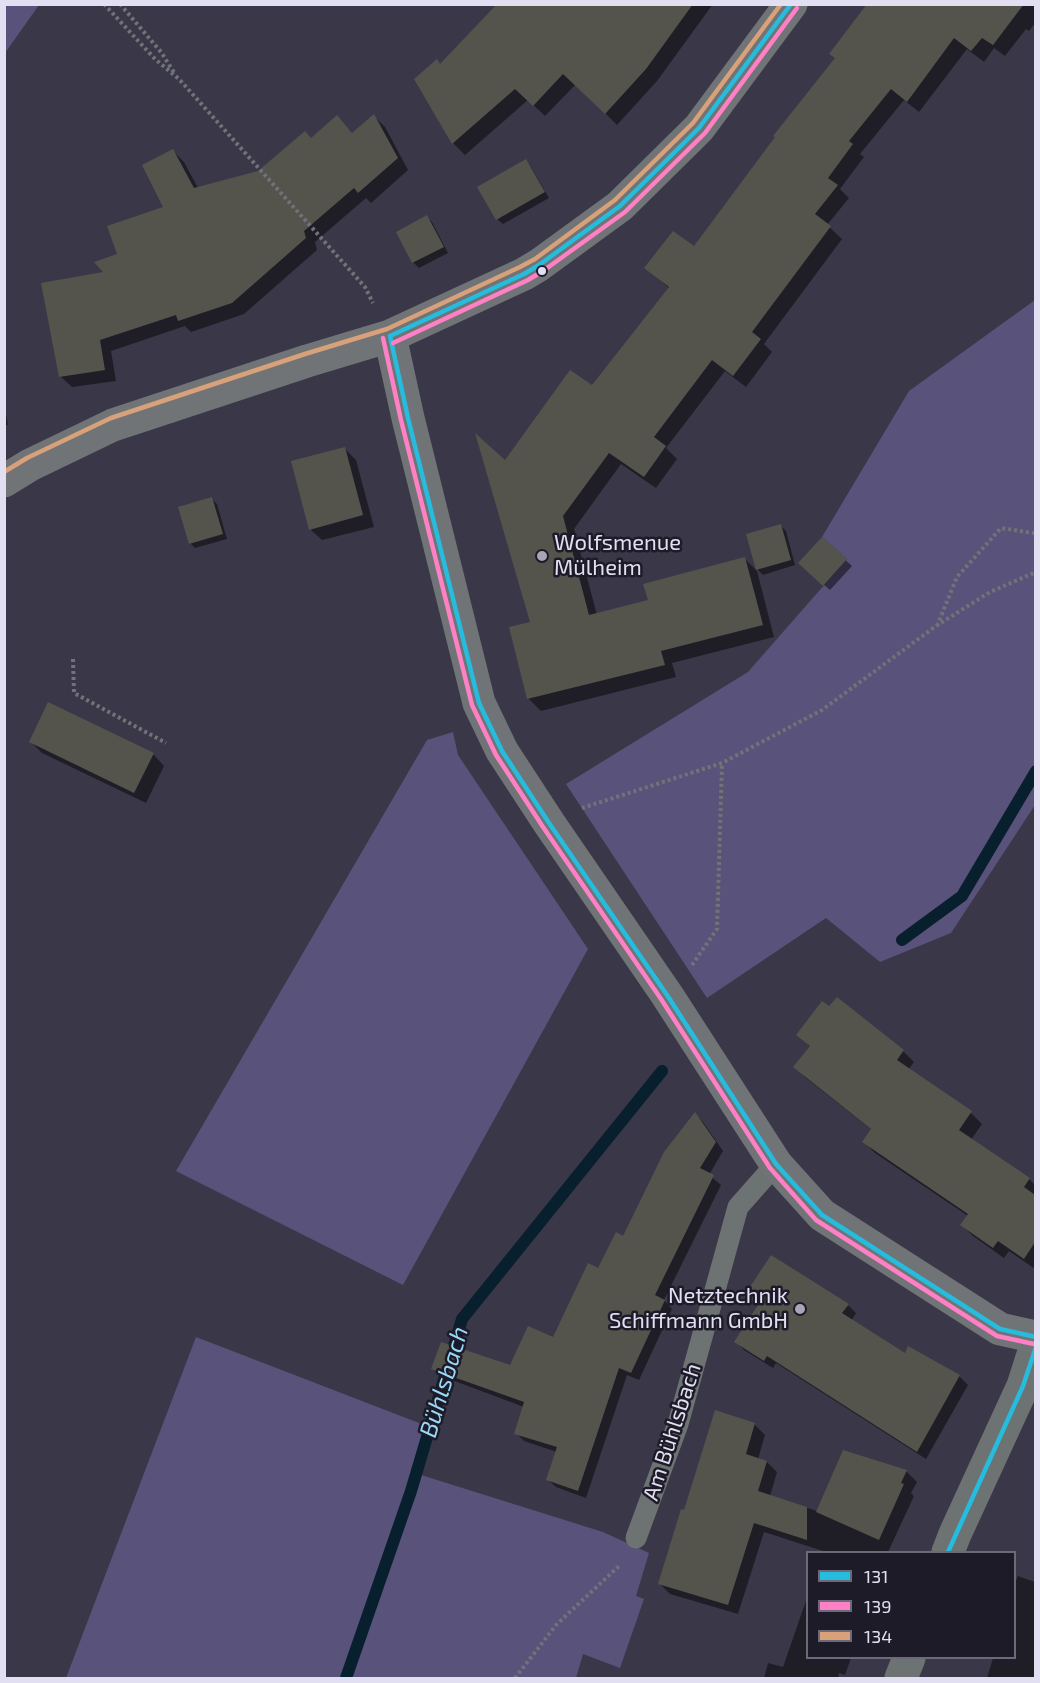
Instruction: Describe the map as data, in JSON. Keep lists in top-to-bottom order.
{
  "streets": {
    "lane": ["Am Bühlsbach"]
  },
  "water": ["Bühlsbach"],
  "places": ["Wolfsmenue Mülheim", "Netztechnik Schiffmann GmbH"],
  "lines": ["transit line 131", "transit line 134", "transit line 139"],
  "legend": ["131", "139", "134"]
}
